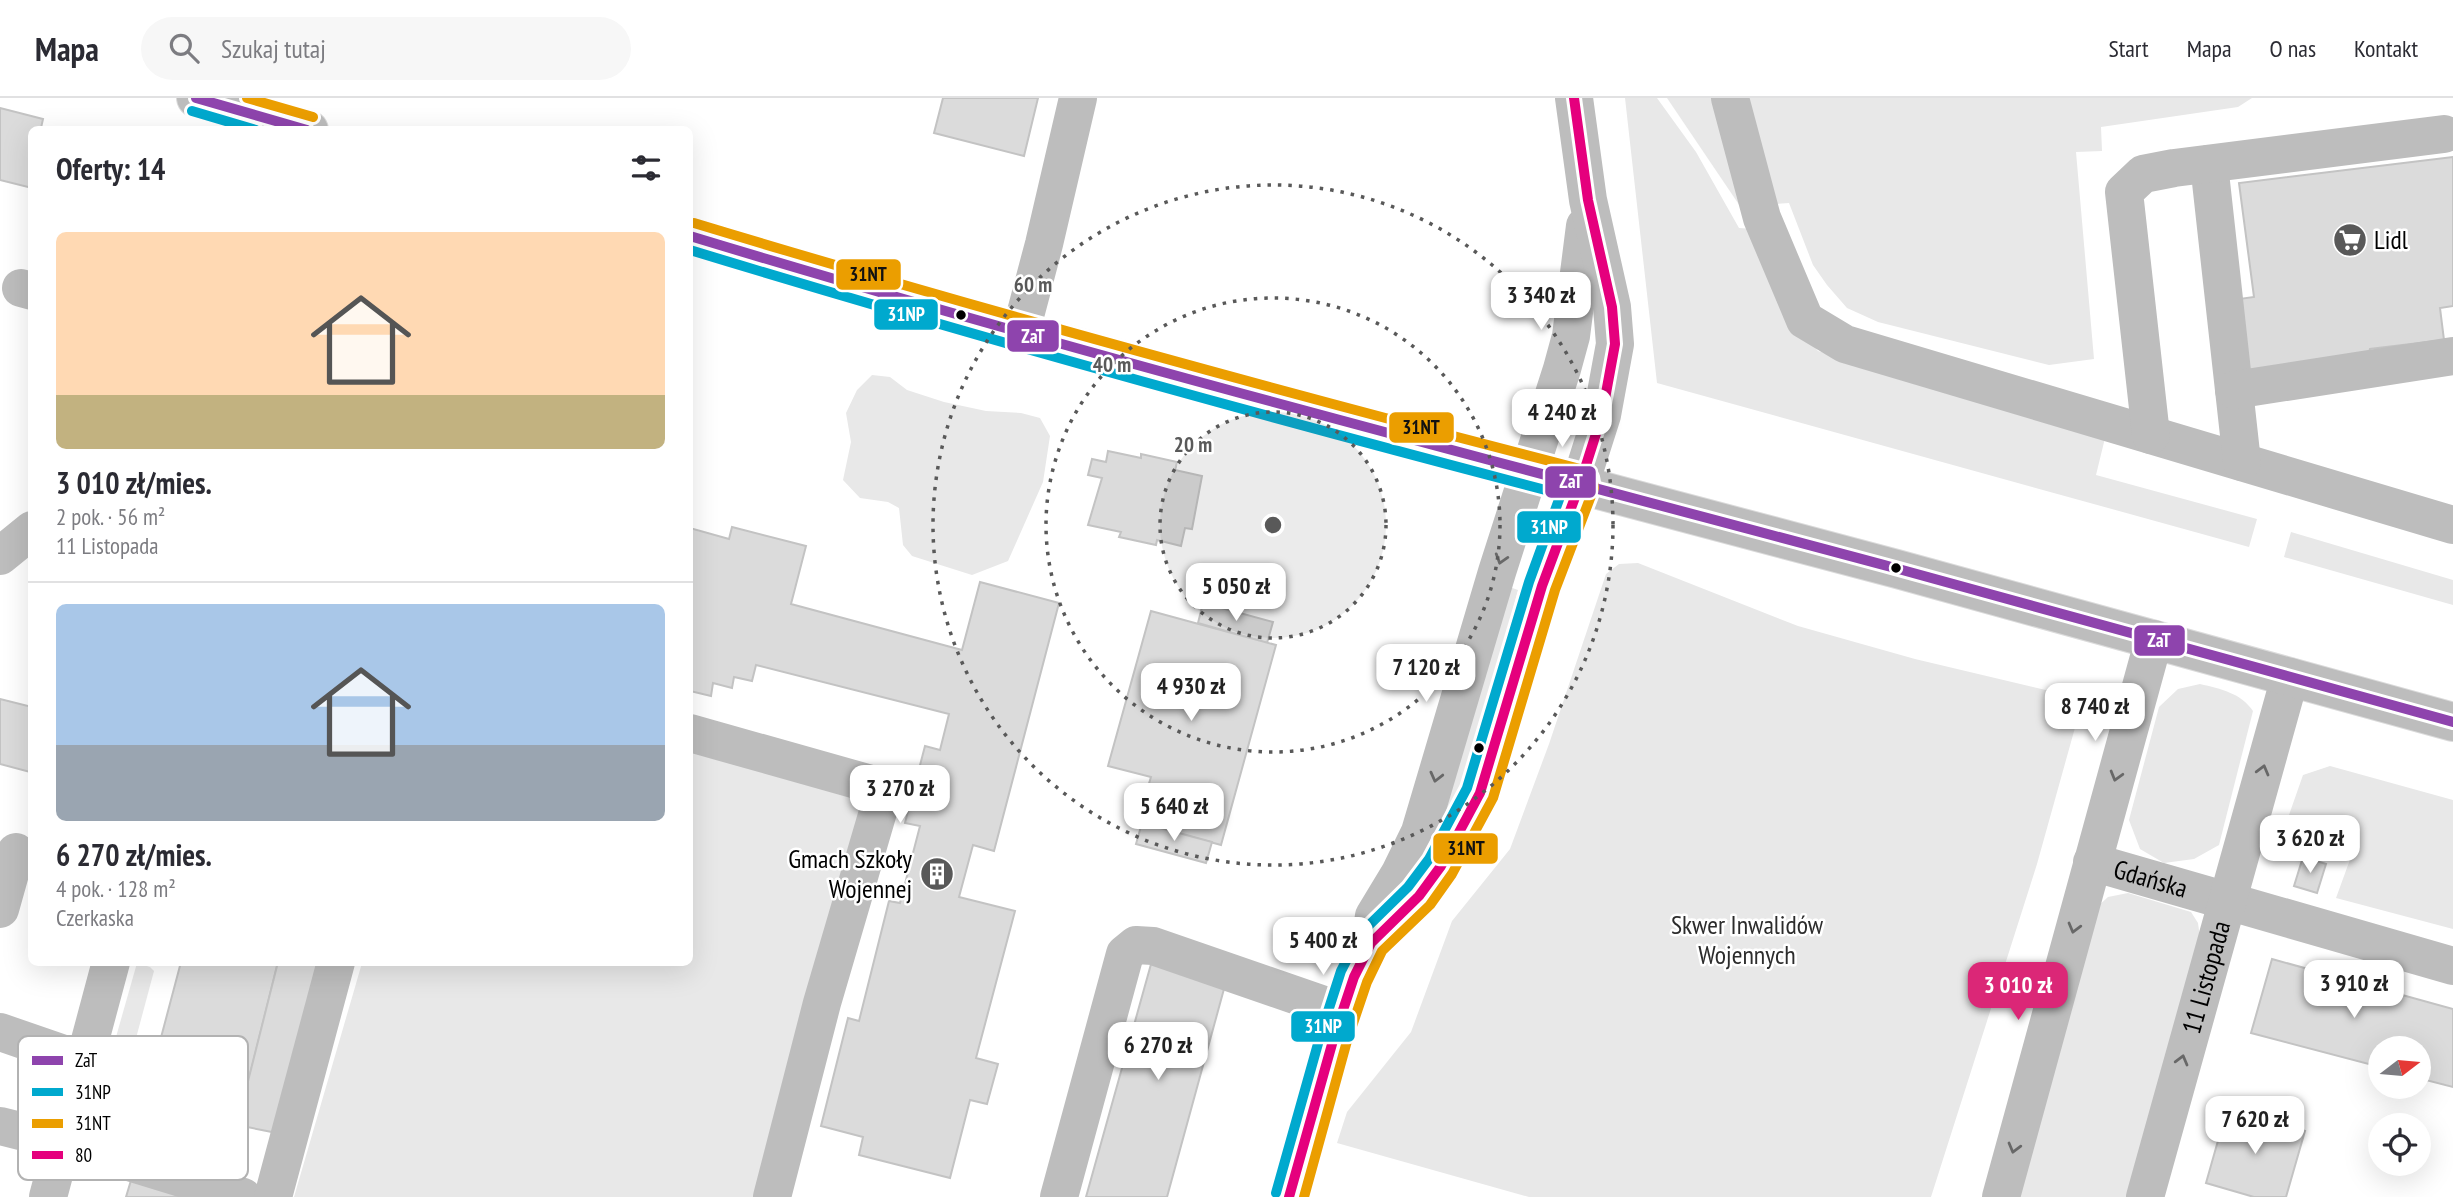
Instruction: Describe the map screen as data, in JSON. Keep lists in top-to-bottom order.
{
  "streets": {
    "street": ["Gdańska", "11 Listopada"]
  },
  "crossings": [
    ["Gdańska", "11 Listopada"]
  ],
  "parks": ["Skwer Inwalidów Wojennych"],
  "places": {
    "supermarket": ["Lidl"],
    "building": ["Gmach Szkoły Wojennej"]
  },
  "lines": [
    "transit line ZaT",
    "transit line 31NT",
    "transit line 80",
    "transit line 31NP"
  ],
  "legend": [
    "ZaT",
    "31NP",
    "31NT",
    "80"
  ],
  "north": "right",
  "page": {
    "header": "Mapa",
    "search": "Szukaj tutaj",
    "nav": [
      "Start",
      "Mapa",
      "O nas",
      "Kontakt"
    ],
    "heading": "Oferty: 14",
    "list": [
      {
        "name": "3 010 zł/mies.",
        "note": "2 pok. · 56 m² · 11 Listopada"
      },
      {
        "name": "6 270 zł/mies.",
        "note": "4 pok. · 128 m² · Czerkaska"
      }
    ],
    "price": [
      "3 340 zł",
      "4 240 zł",
      "5 050 zł",
      "7 120 zł",
      "4 930 zł",
      "8 740 zł",
      "3 270 zł",
      "5 640 zł",
      "3 620 zł",
      "5 400 zł",
      "3 910 zł",
      "3 010 zł",
      "6 270 zł",
      "7 620 zł"
    ]
  },
  "rings": ["60 m", "40 m", "20 m"]
}
